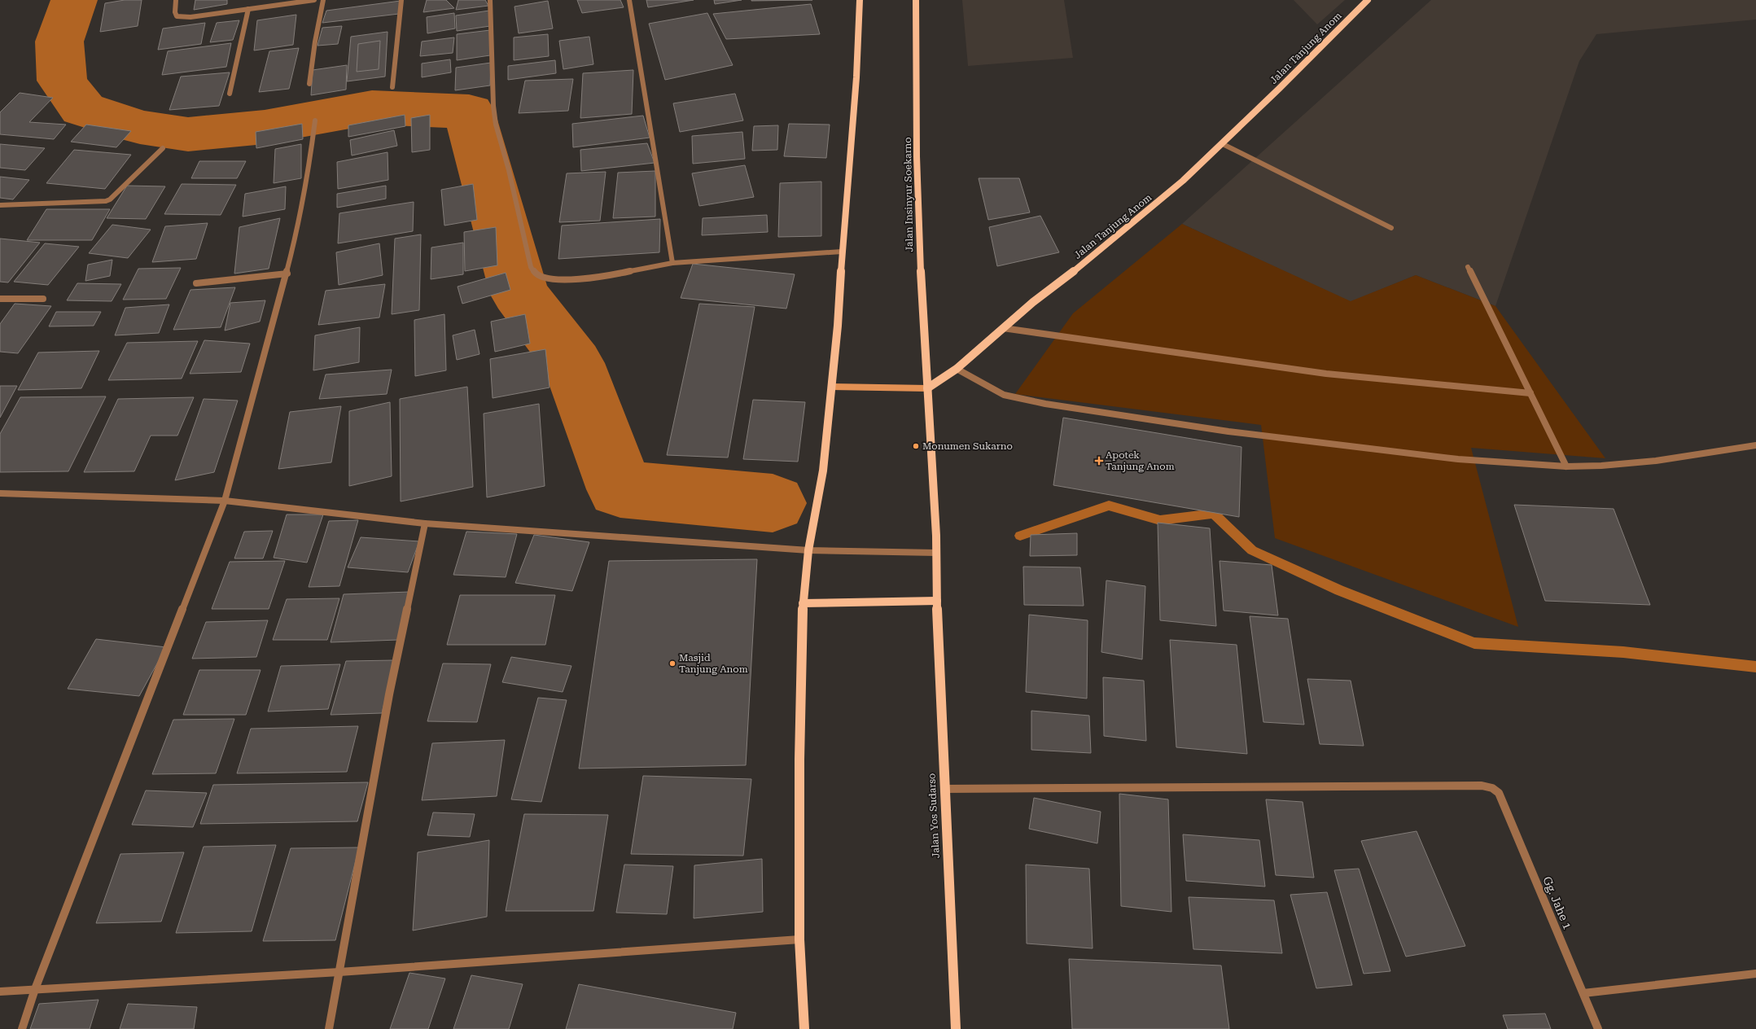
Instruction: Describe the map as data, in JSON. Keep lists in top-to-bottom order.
{
  "streets": {
    "main road": ["Jalan Tanjung Anom", "Jalan Insinyur Soekarno", "Jalan Yos Sudarso"],
    "street": ["Gg. Jahe 1"]
  },
  "crossings": [
    ["Jalan Tanjung Anom", "Jalan Insinyur Soekarno"],
    ["Jalan Insinyur Soekarno", "Jalan Yos Sudarso"],
    ["Jalan Yos Sudarso", "Gg. Jahe 1"]
  ],
  "places": {
    "other": ["Monumen Sukarno", "Masjid Tanjung Anom"],
    "health": ["Apotek Tanjung Anom"]
  }
}
